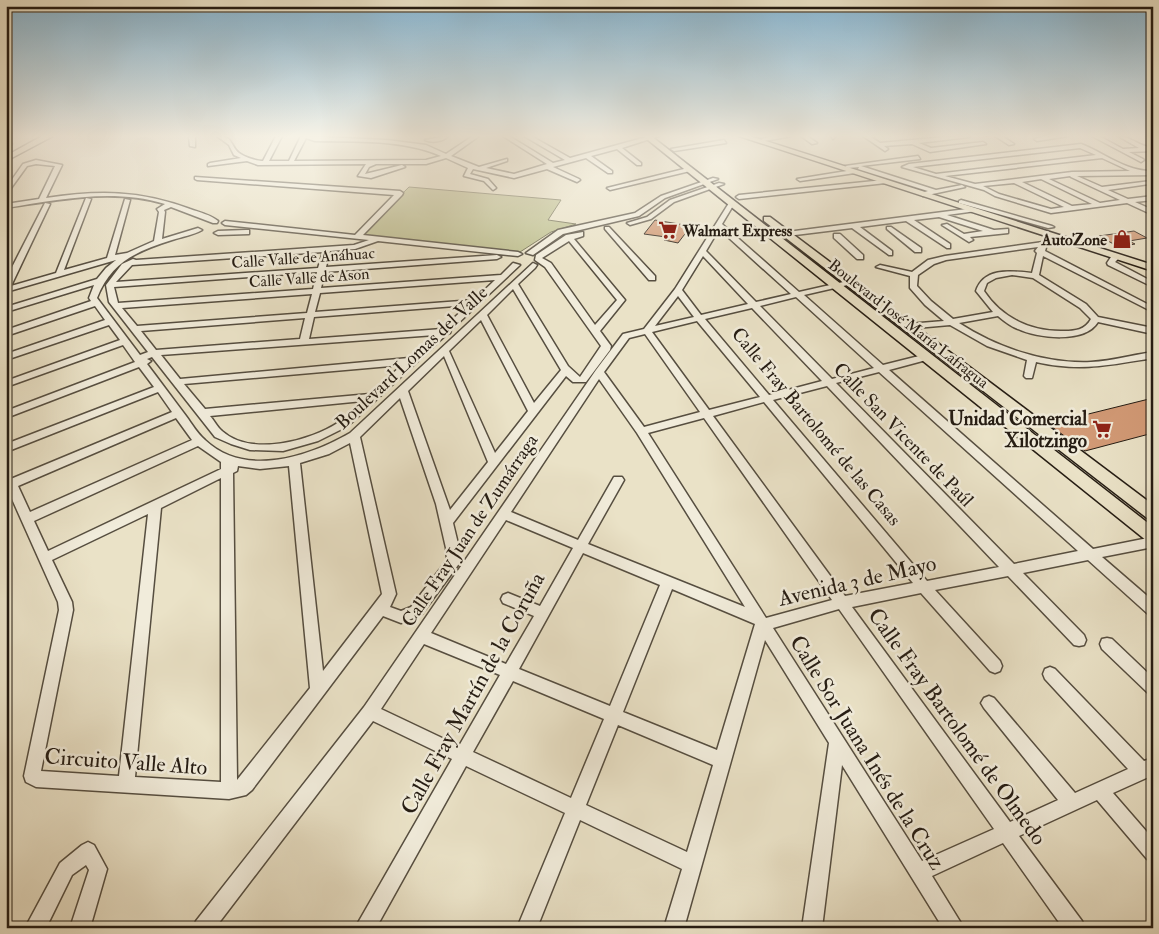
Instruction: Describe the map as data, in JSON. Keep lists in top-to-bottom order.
{
  "streets": {
    "main road": ["Boulevard José María Lafragua"],
    "street": [
      "Calle Valle de Anáhuac",
      "Calle Valle de Ason",
      "Boulevard Lomas del Valle",
      "Calle Fray Bartolomé de las Casas",
      "Calle San Vicente de Paúl",
      "Calle Fray Juan de Zumárraga",
      "Avenida 3 de Mayo",
      "Calle Fray Martín de la Coruña",
      "Calle Fray Bartolomé de Olmedo",
      "Calle Sor Juana Inés de la Cruz",
      "Circuito Valle Alto"
    ]
  },
  "crossings": [
    ["Calle Valle de Anáhuac", "Boulevard Lomas del Valle"],
    ["Calle Valle de Ason", "Boulevard Lomas del Valle"],
    ["Boulevard José María Lafragua", "Boulevard Lomas del Valle"],
    ["Boulevard José María Lafragua", "Calle Fray Juan de Zumárraga"],
    ["Calle Fray Bartolomé de las Casas", "Calle Fray Juan de Zumárraga"],
    ["Calle Fray Bartolomé de las Casas", "Avenida 3 de Mayo"],
    ["Calle San Vicente de Paúl", "Calle Fray Juan de Zumárraga"],
    ["Calle San Vicente de Paúl", "Avenida 3 de Mayo"],
    ["Calle Fray Juan de Zumárraga", "Calle Fray Bartolomé de Olmedo"],
    ["Calle Fray Juan de Zumárraga", "Calle Sor Juana Inés de la Cruz"],
    ["Avenida 3 de Mayo", "Calle Fray Bartolomé de Olmedo"],
    ["Avenida 3 de Mayo", "Calle Sor Juana Inés de la Cruz"]
  ],
  "places": {
    "supermarket": ["Walmart Express", "Unidad Comercial Xilotzingo"],
    "shop": ["AutoZone"]
  }
}
